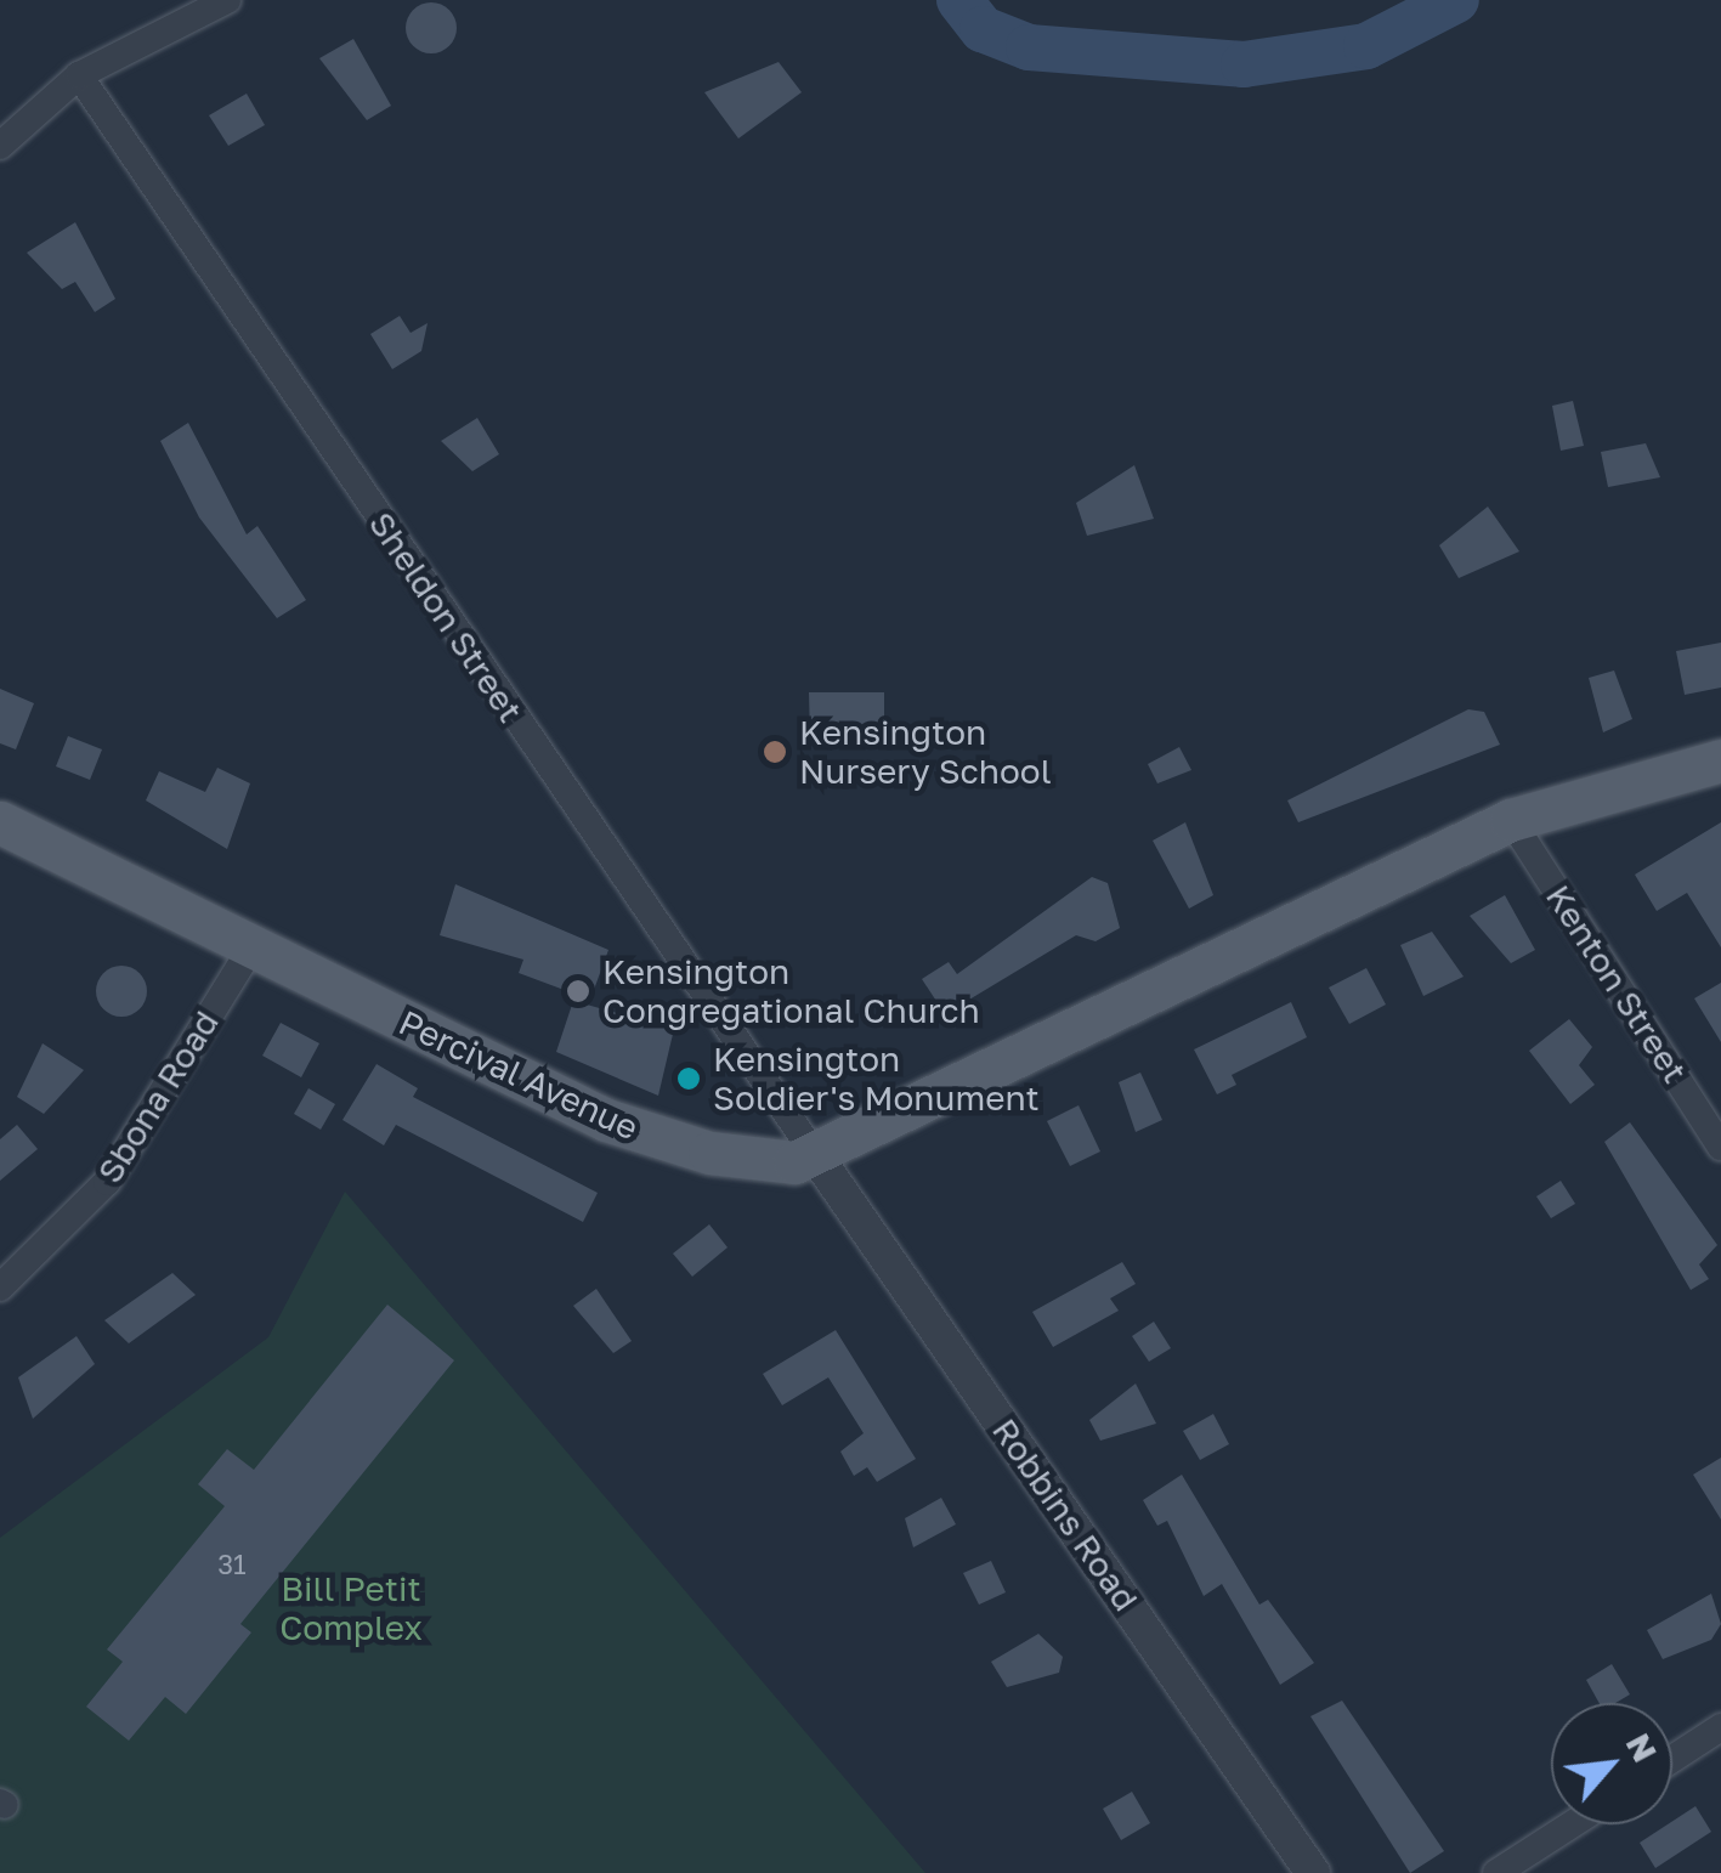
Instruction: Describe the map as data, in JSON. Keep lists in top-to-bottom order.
{
  "streets": {
    "main road": ["Percival Avenue"],
    "street": [
      "Sheldon Street",
      "Kenton Street",
      "Sbona Road",
      "Robbins Road"
    ]
  },
  "crossings": [
    ["Sheldon Street", "Percival Avenue"],
    ["Sheldon Street", "Robbins Road"],
    ["Kenton Street", "Percival Avenue"],
    ["Percival Avenue", "Sbona Road"],
    ["Percival Avenue", "Robbins Road"]
  ],
  "parks": ["Bill Petit Complex"],
  "places": ["Kensington Nursery School", "Kensington Congregational Church", "Kensington Soldier's Monument"],
  "house_numbers": ["31"],
  "north": "top right"
}
